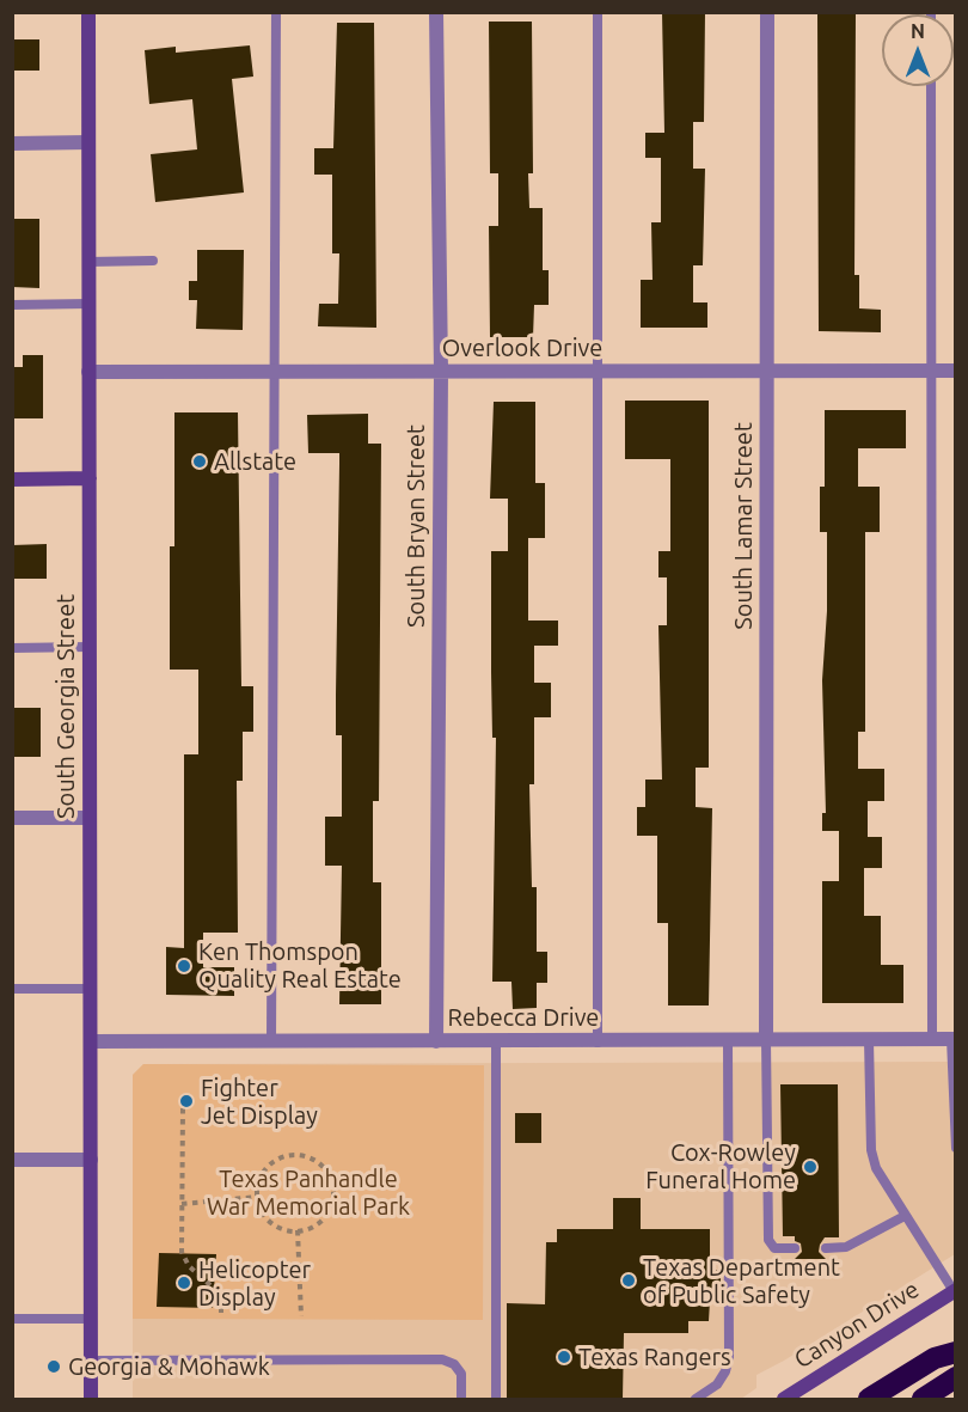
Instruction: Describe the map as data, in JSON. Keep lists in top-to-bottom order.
{
  "streets": {
    "main road": ["South Georgia Street", "Canyon Drive"],
    "street": [
      "Overlook Drive",
      "South Bryan Street",
      "South Lamar Street",
      "Rebecca Drive"
    ]
  },
  "crossings": [
    ["Overlook Drive", "South Bryan Street"],
    ["Overlook Drive", "South Lamar Street"],
    ["Overlook Drive", "South Georgia Street"],
    ["South Bryan Street", "Rebecca Drive"],
    ["South Lamar Street", "Rebecca Drive"],
    ["South Georgia Street", "Rebecca Drive"]
  ],
  "parks": ["Texas Panhandle War Memorial Park"],
  "places": [
    "Allstate",
    "Ken Thomspon Quality Real Estate",
    "Fighter Jet Display",
    "Cox-Rowley Funeral Home",
    "Texas Department of Public Safety",
    "Helicopter Display",
    "Texas Rangers",
    "Georgia & Mohawk"
  ],
  "north": "top"
}
